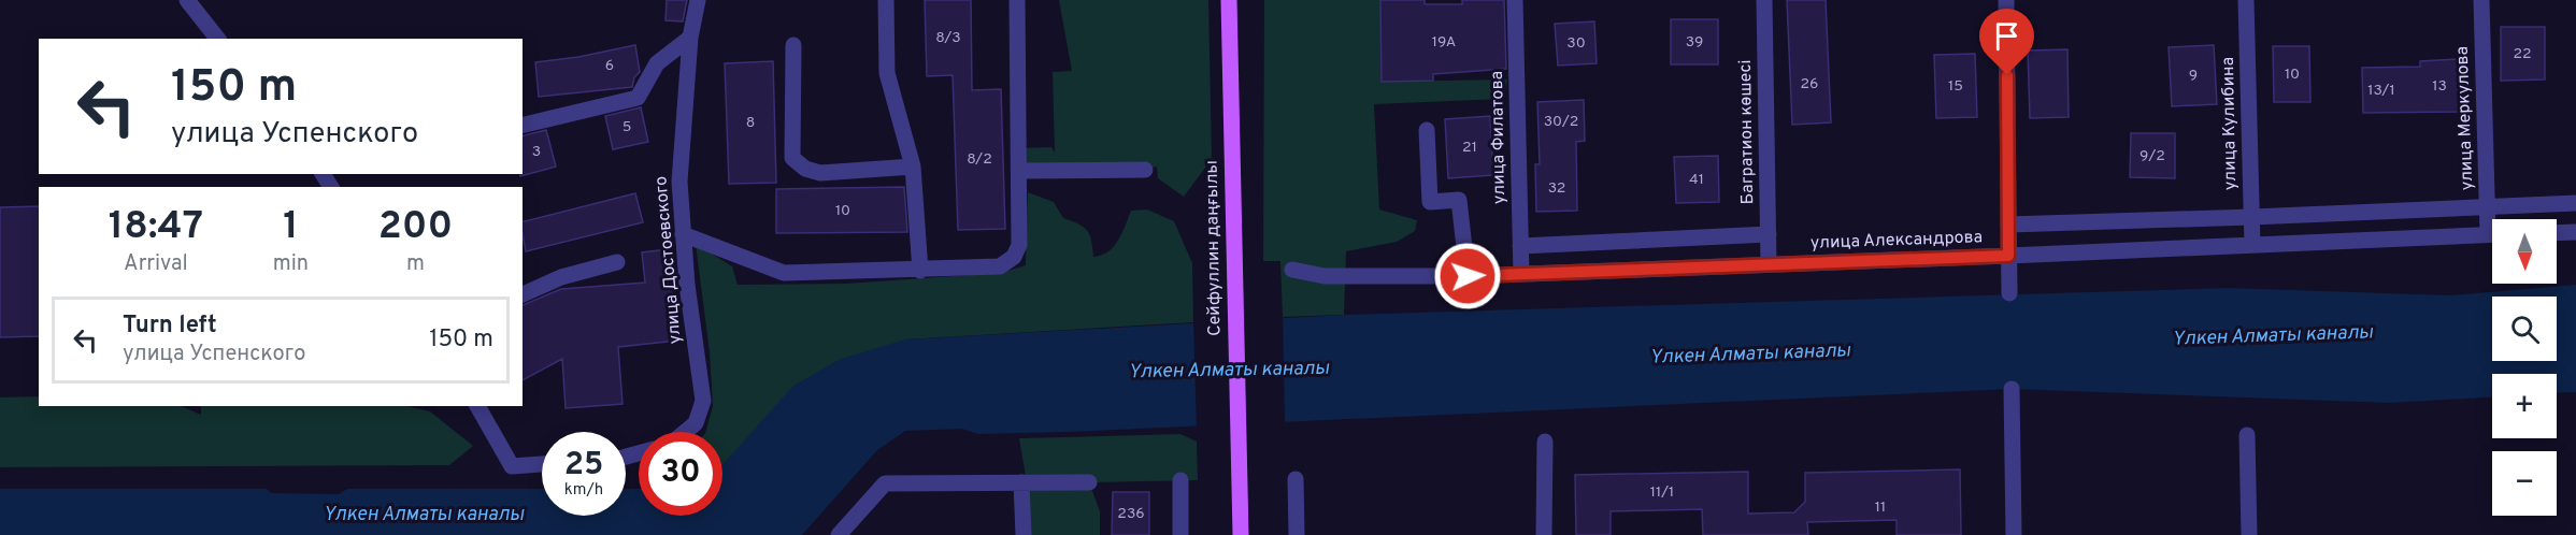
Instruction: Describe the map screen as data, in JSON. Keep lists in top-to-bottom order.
{
  "streets": {
    "main road": ["Сейфуллин даңғылы"],
    "street": [
      "улица Меркулова",
      "улица Кулибина",
      "Багратион көшесі",
      "улица Филатова",
      "улица Александрова",
      "улица Достоевского"
    ]
  },
  "crossings": [
    ["улица Кулибина", "улица Александрова"],
    ["Багратион көшесі", "улица Александрова"],
    ["улица Филатова", "улица Александрова"]
  ],
  "water": ["Үлкен Алматы каналы"],
  "house_numbers": [
    "8/3",
    "19А",
    "39",
    "30",
    "22",
    "6",
    "10",
    "9",
    "26",
    "15",
    "13",
    "13/1",
    "30/2",
    "8",
    "5",
    "21",
    "3",
    "9/2",
    "8/2",
    "41",
    "32",
    "10",
    "11/1",
    "11",
    "236"
  ],
  "north": "bottom",
  "page": {
    "turn": ["150 m", "улица Успенского"],
    "eta": [
      "18:47",
      "Arrival",
      "1",
      "min",
      "200",
      "m"
    ],
    "map_buttons": ["+", "−"],
    "list": [
      {
        "name": "Turn left",
        "note": "улица Успенского",
        "value": "150 m"
      }
    ],
    "speed": "25 km/h",
    "limit": "30"
  }
}
